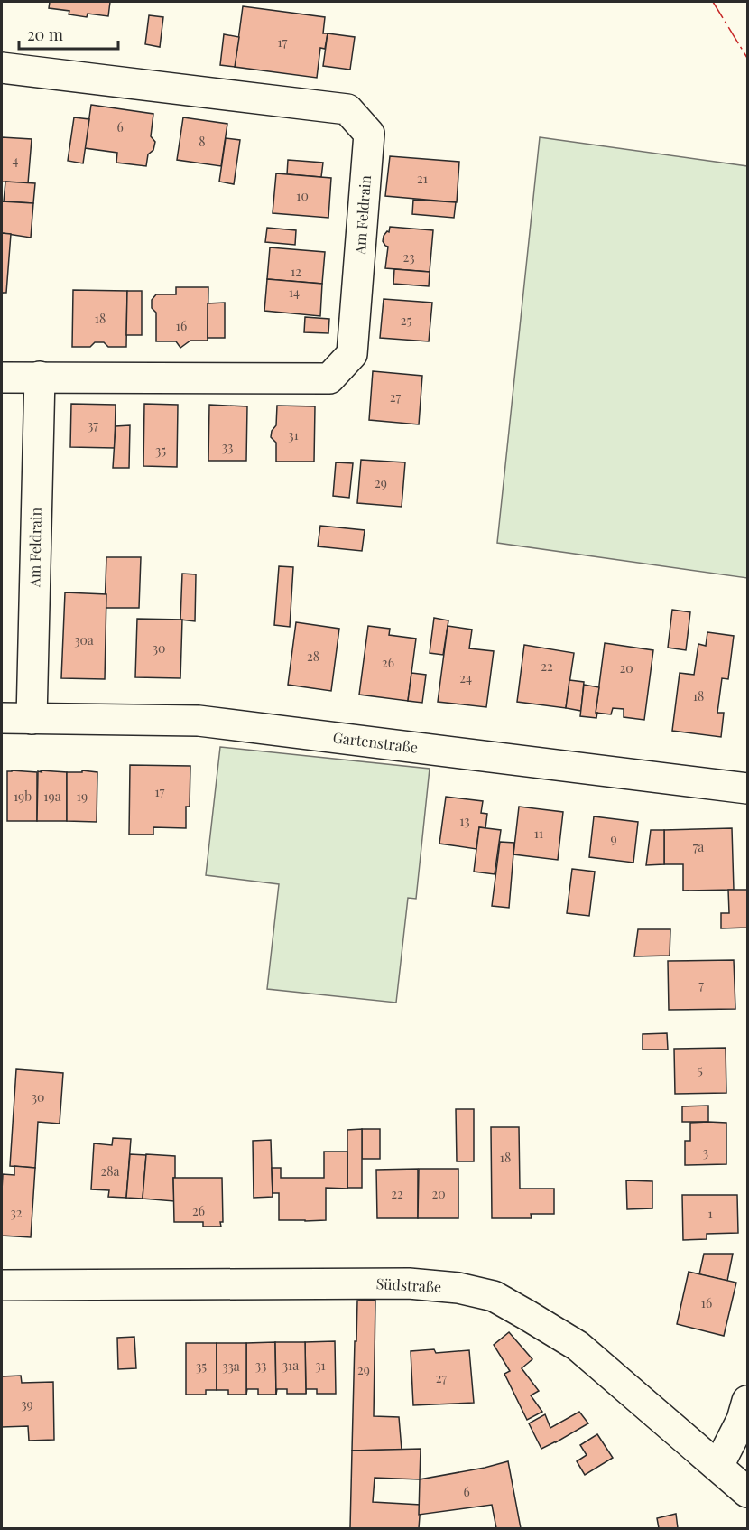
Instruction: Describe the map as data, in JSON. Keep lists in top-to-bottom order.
{
  "streets": {
    "street": ["Am Feldrain", "Gartenstraße", "Südstraße"]
  },
  "crossings": [
    ["Am Feldrain", "Gartenstraße"]
  ],
  "house_numbers": [
    "17",
    "6",
    "8",
    "4",
    "21",
    "10",
    "23",
    "12",
    "14",
    "18",
    "25",
    "16",
    "27",
    "37",
    "31",
    "33",
    "35",
    "29",
    "30a",
    "30",
    "28",
    "26",
    "22",
    "20",
    "24",
    "18",
    "17",
    "19b",
    "19a",
    "19",
    "13",
    "11",
    "9",
    "7a",
    "7",
    "5",
    "30",
    "3",
    "18",
    "28a",
    "22",
    "20",
    "26",
    "32",
    "1",
    "16",
    "33",
    "31a",
    "31",
    "35",
    "33a",
    "29",
    "27",
    "39",
    "6"
  ],
  "scale_bar": "20 m"
}
